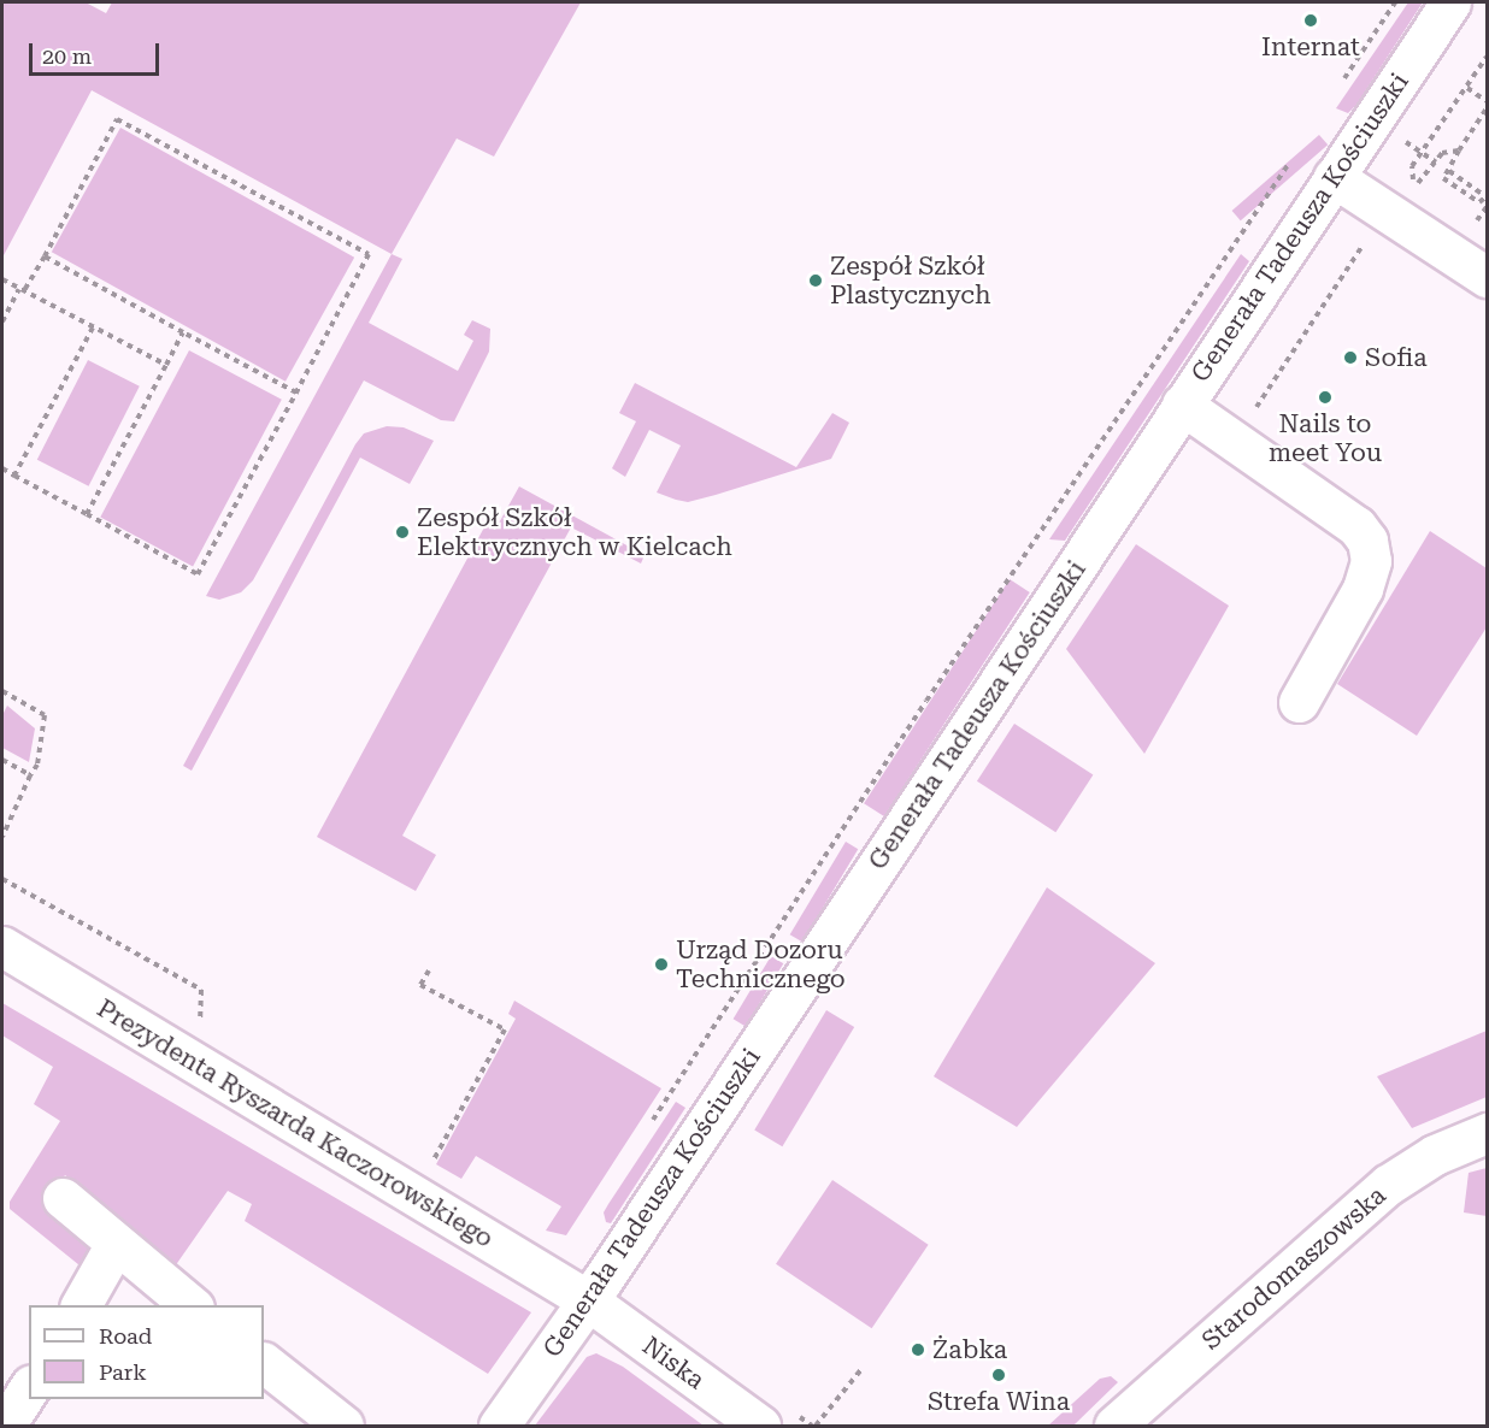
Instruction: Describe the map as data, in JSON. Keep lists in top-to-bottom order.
{
  "streets": {
    "street": [
      "Generała Tadeusza Kościuszki",
      "Prezydenta Ryszarda Kaczorowskiego",
      "Starodomaszowska",
      "Niska"
    ]
  },
  "crossings": [
    ["Generała Tadeusza Kościuszki", "Prezydenta Ryszarda Kaczorowskiego"],
    ["Generała Tadeusza Kościuszki", "Niska"],
    ["Prezydenta Ryszarda Kaczorowskiego", "Niska"]
  ],
  "places": [
    "Internat",
    "Zespół Szkół Plastycznych",
    "Sofia",
    "Nails to meet You",
    "Zespół Szkół Elektrycznych w Kielcach",
    "Urząd Dozoru Technicznego",
    "Żabka",
    "Strefa Wina"
  ],
  "legend": ["Road", "Park"],
  "scale_bar": "20 m"
}
